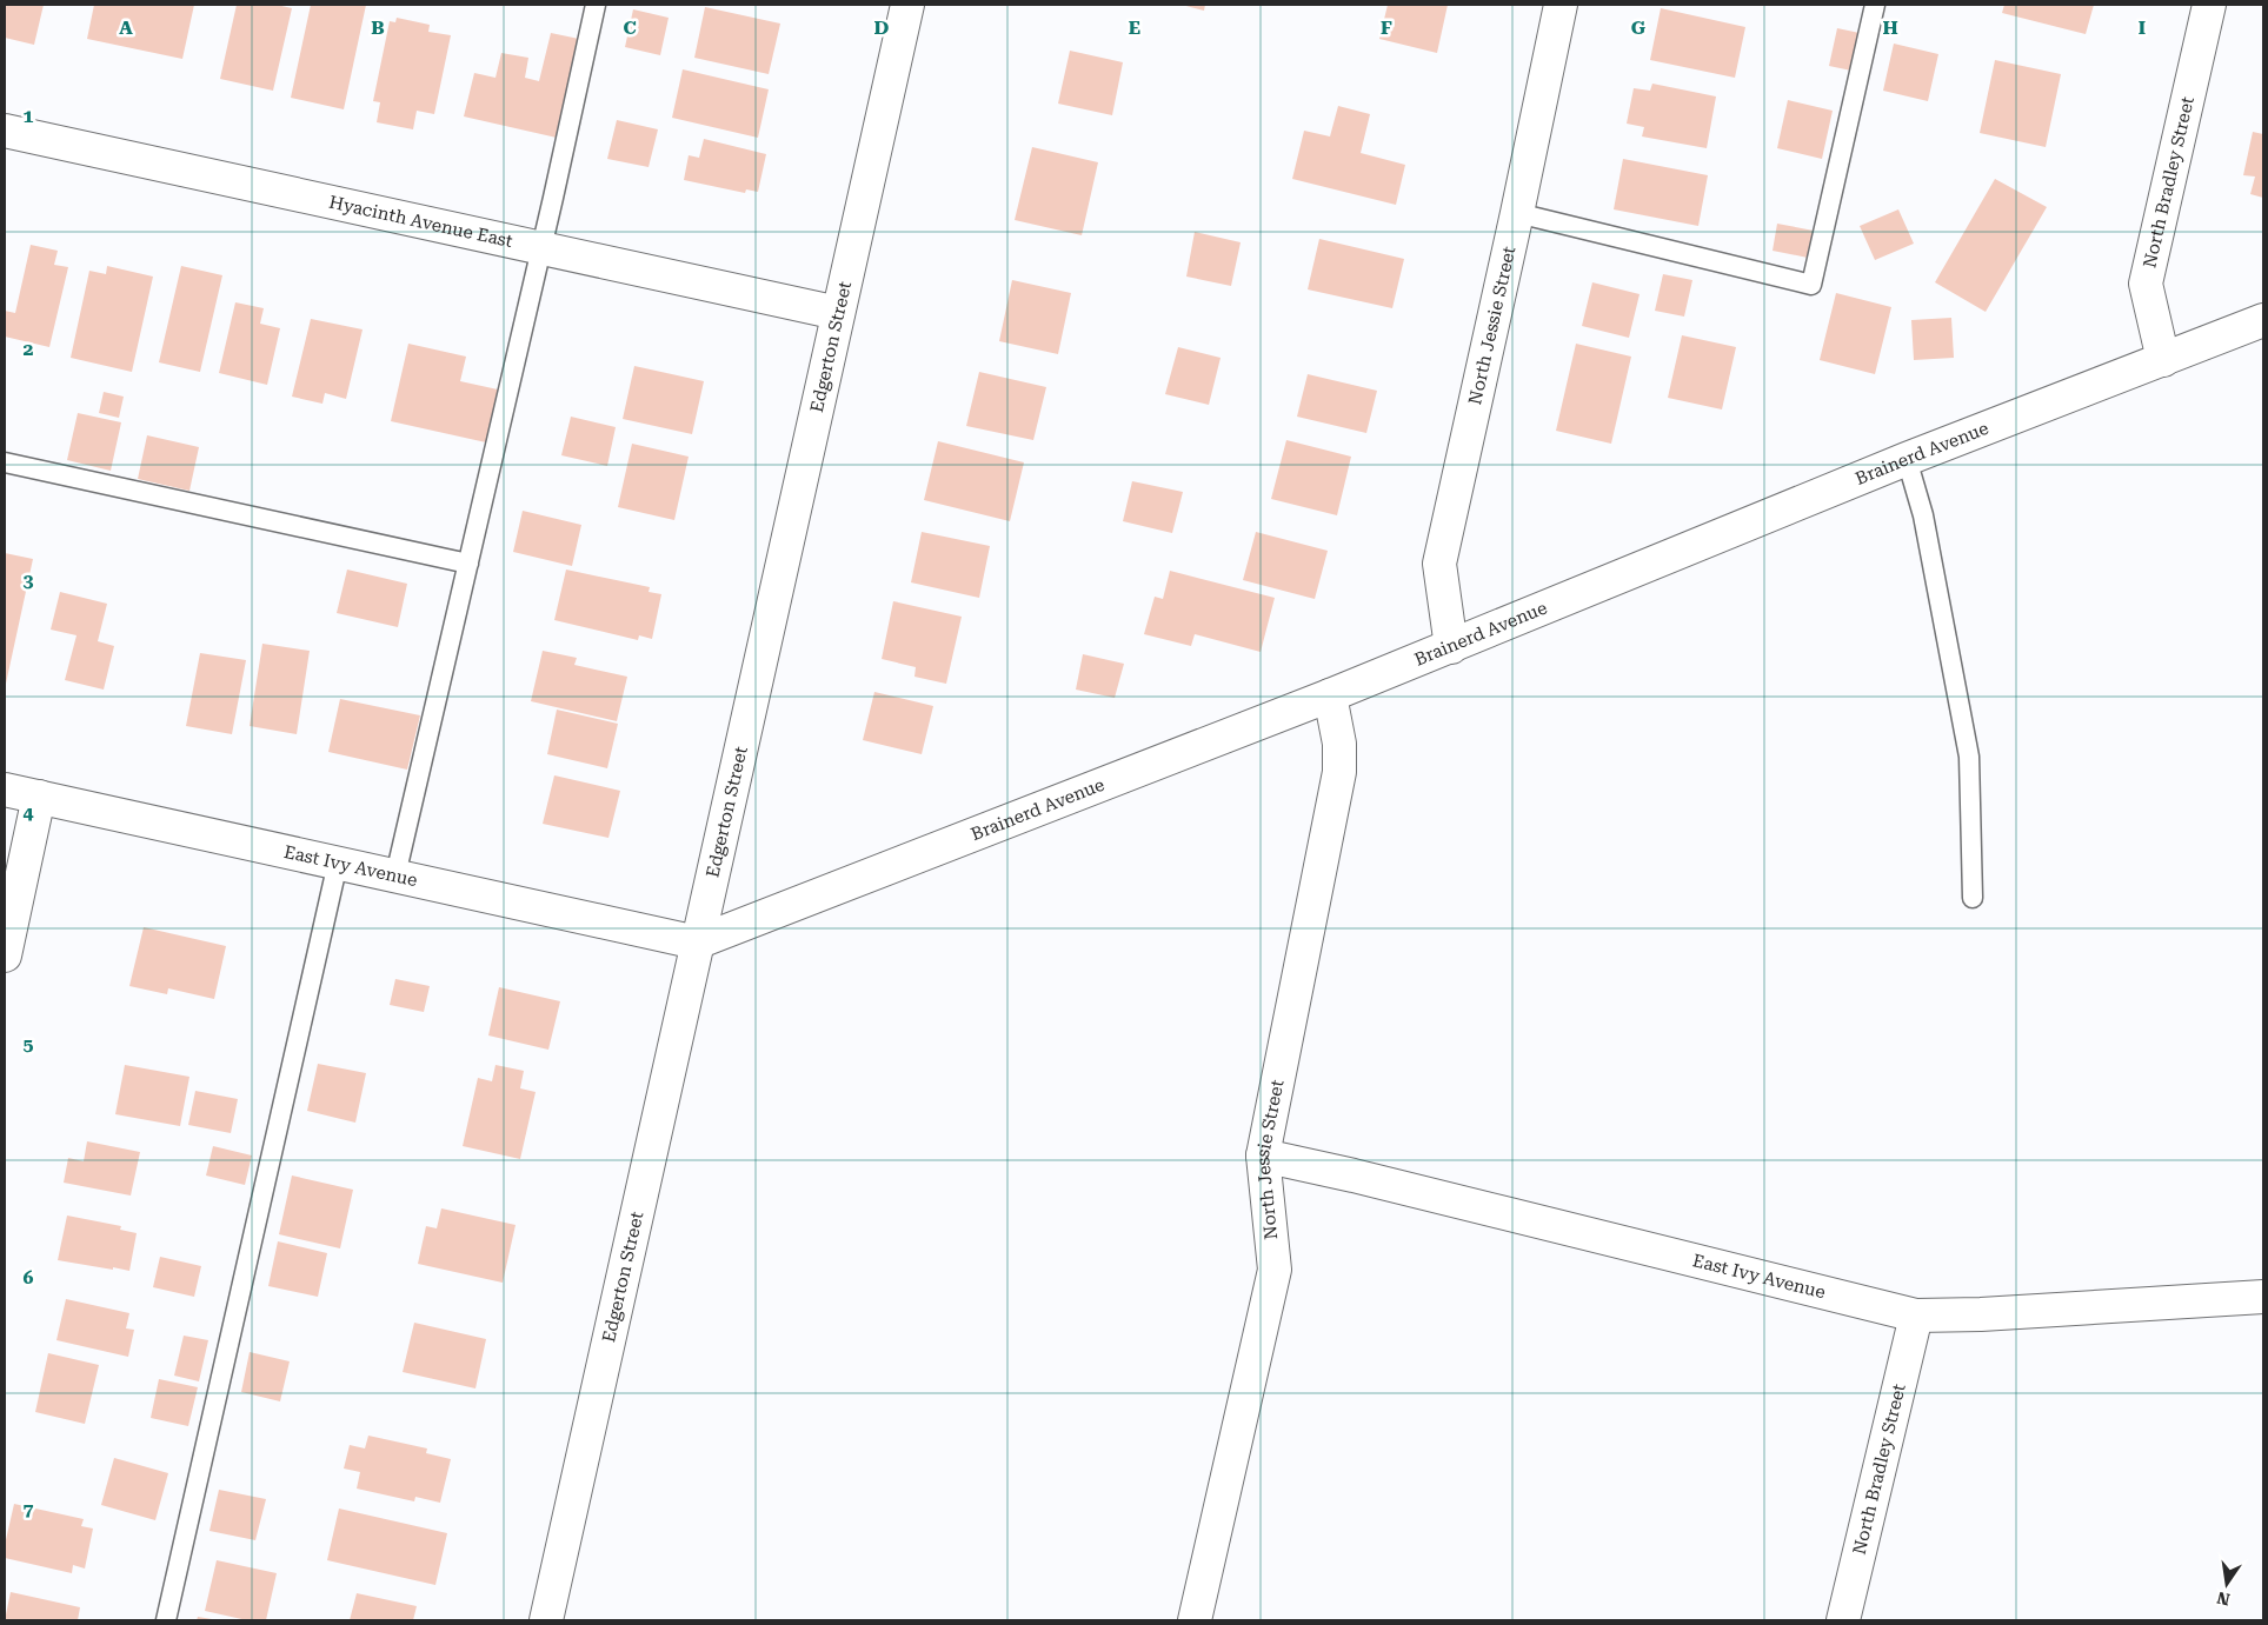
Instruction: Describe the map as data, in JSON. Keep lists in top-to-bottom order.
{
  "streets": {
    "street": [
      "North Bradley Street",
      "Hyacinth Avenue East",
      "North Jessie Street",
      "Edgerton Street",
      "Brainerd Avenue",
      "East Ivy Avenue"
    ]
  },
  "crossings": [
    ["North Bradley Street", "Brainerd Avenue"],
    ["North Bradley Street", "East Ivy Avenue"],
    ["Hyacinth Avenue East", "Edgerton Street"],
    ["North Jessie Street", "Brainerd Avenue"],
    ["North Jessie Street", "East Ivy Avenue"],
    ["Edgerton Street", "Brainerd Avenue"],
    ["Edgerton Street", "East Ivy Avenue"],
    ["Brainerd Avenue", "East Ivy Avenue"]
  ],
  "north": "bottom",
  "grid": {
    "columns": [
      "A",
      "B",
      "C",
      "D",
      "E",
      "F",
      "G",
      "H",
      "I"
    ],
    "rows": [
      "1",
      "2",
      "3",
      "4",
      "5",
      "6",
      "7"
    ]
  }
}
